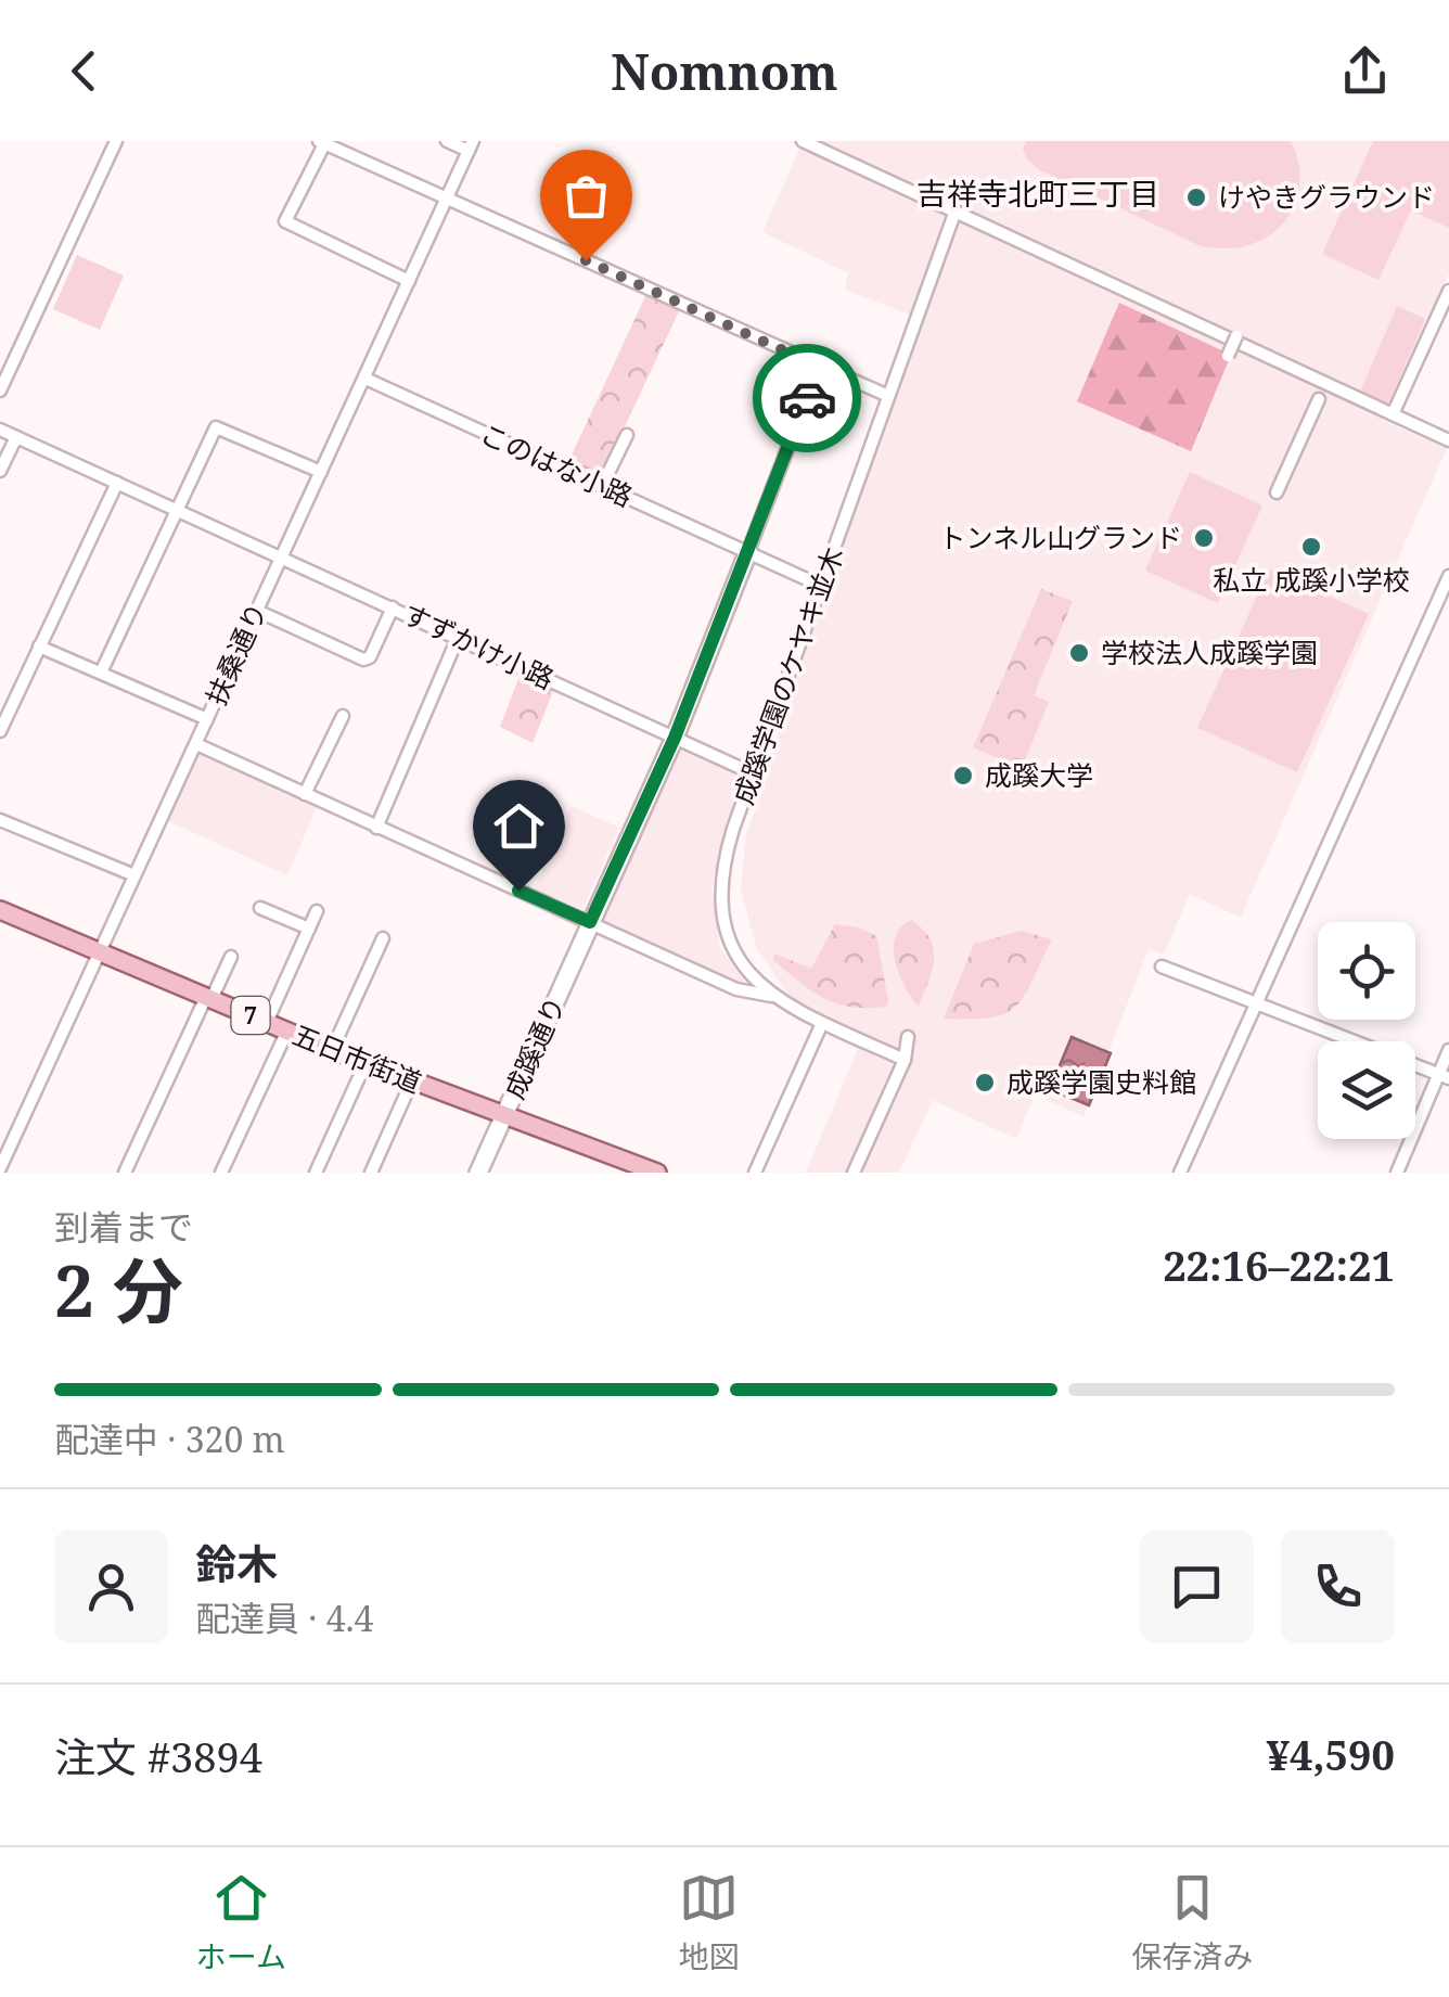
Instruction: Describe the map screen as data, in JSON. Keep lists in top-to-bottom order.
{
  "streets": {
    "main road": ["7", "五日市街道"],
    "street": [
      "このはな小路",
      "すずかけ小路",
      "扶桑通り",
      "成蹊学園のケヤキ並木",
      "成蹊通り"
    ]
  },
  "crossings": [
    ["このはな小路", "扶桑通り"],
    ["このはな小路", "成蹊学園のケヤキ並木"],
    ["すずかけ小路", "扶桑通り"],
    ["すずかけ小路", "成蹊学園のケヤキ並木"],
    ["すずかけ小路", "成蹊通り"],
    ["扶桑通り", "五日市街道"],
    ["成蹊通り", "五日市街道"]
  ],
  "districts": ["吉祥寺北町三丁目"],
  "places": [
    "けやきグラウンド",
    "トンネル山グランド",
    "私立 成蹊小学校",
    "学校法人成蹊学園",
    "成蹊大学",
    "成蹊学園史料館"
  ],
  "page": {
    "header": "Nomnom",
    "heading": ["2 分", "到着まで", "22:16–22:21"],
    "panel": [
      "鈴木",
      "配達員 · 4.4",
      "注文 #3894",
      "¥4,590"
    ],
    "bar": "配達中 · 320 m",
    "tabs": ["ホーム", "地図", "保存済み"]
  }
}
